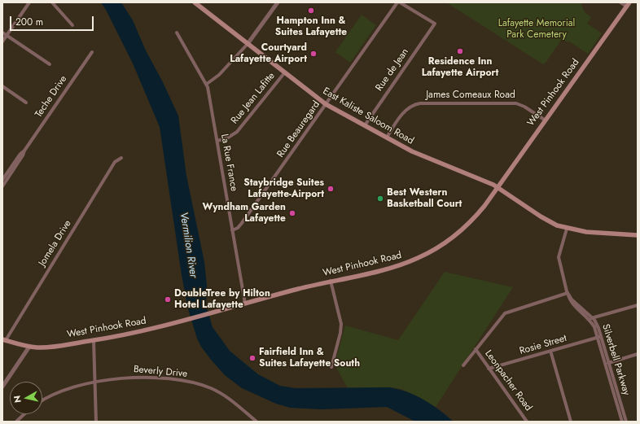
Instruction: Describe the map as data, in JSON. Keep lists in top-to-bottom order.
{
  "streets": {
    "main road": ["West Pinhook Road", "East Kaliste Saloom Road"],
    "street": [
      "Rue de Jean",
      "James Comeaux Road",
      "Teche Drive",
      "Rue Jean Lafitte",
      "Rue Beauregard",
      "La Rue France",
      "Jomela Drive",
      "Rosie Street",
      "Silverbell Parkway",
      "Beverly Drive",
      "Leonpacher Road"
    ]
  },
  "crossings": [
    ["Rue de Jean", "East Kaliste Saloom Road"],
    ["West Pinhook Road", "James Comeaux Road"],
    ["West Pinhook Road", "East Kaliste Saloom Road"],
    ["West Pinhook Road", "La Rue France"],
    ["West Pinhook Road", "Jomela Drive"],
    ["James Comeaux Road", "East Kaliste Saloom Road"],
    ["Rue Jean Lafitte", "East Kaliste Saloom Road"],
    ["Rue Jean Lafitte", "La Rue France"],
    ["East Kaliste Saloom Road", "Rue Beauregard"],
    ["Rue Beauregard", "La Rue France"],
    ["Rosie Street", "Silverbell Parkway"],
    ["Rosie Street", "Leonpacher Road"],
    ["Silverbell Parkway", "Leonpacher Road"]
  ],
  "water": ["Vermilion River"],
  "parks": ["Lafayette Memorial Park Cemetery"],
  "places": [
    "Hampton Inn & Suites Lafayette",
    "Residence Inn Lafayette Airport",
    "Courtyard Lafayette Airport",
    "Staybridge Suites Lafayette-Airport",
    "Best Western Basketball Court",
    "Wyndham Garden Lafayette",
    "DoubleTree by Hilton Hotel Lafayette",
    "Fairfield Inn & Suites Lafayette South"
  ],
  "scale_bar": "200 m",
  "north": "left"
}
